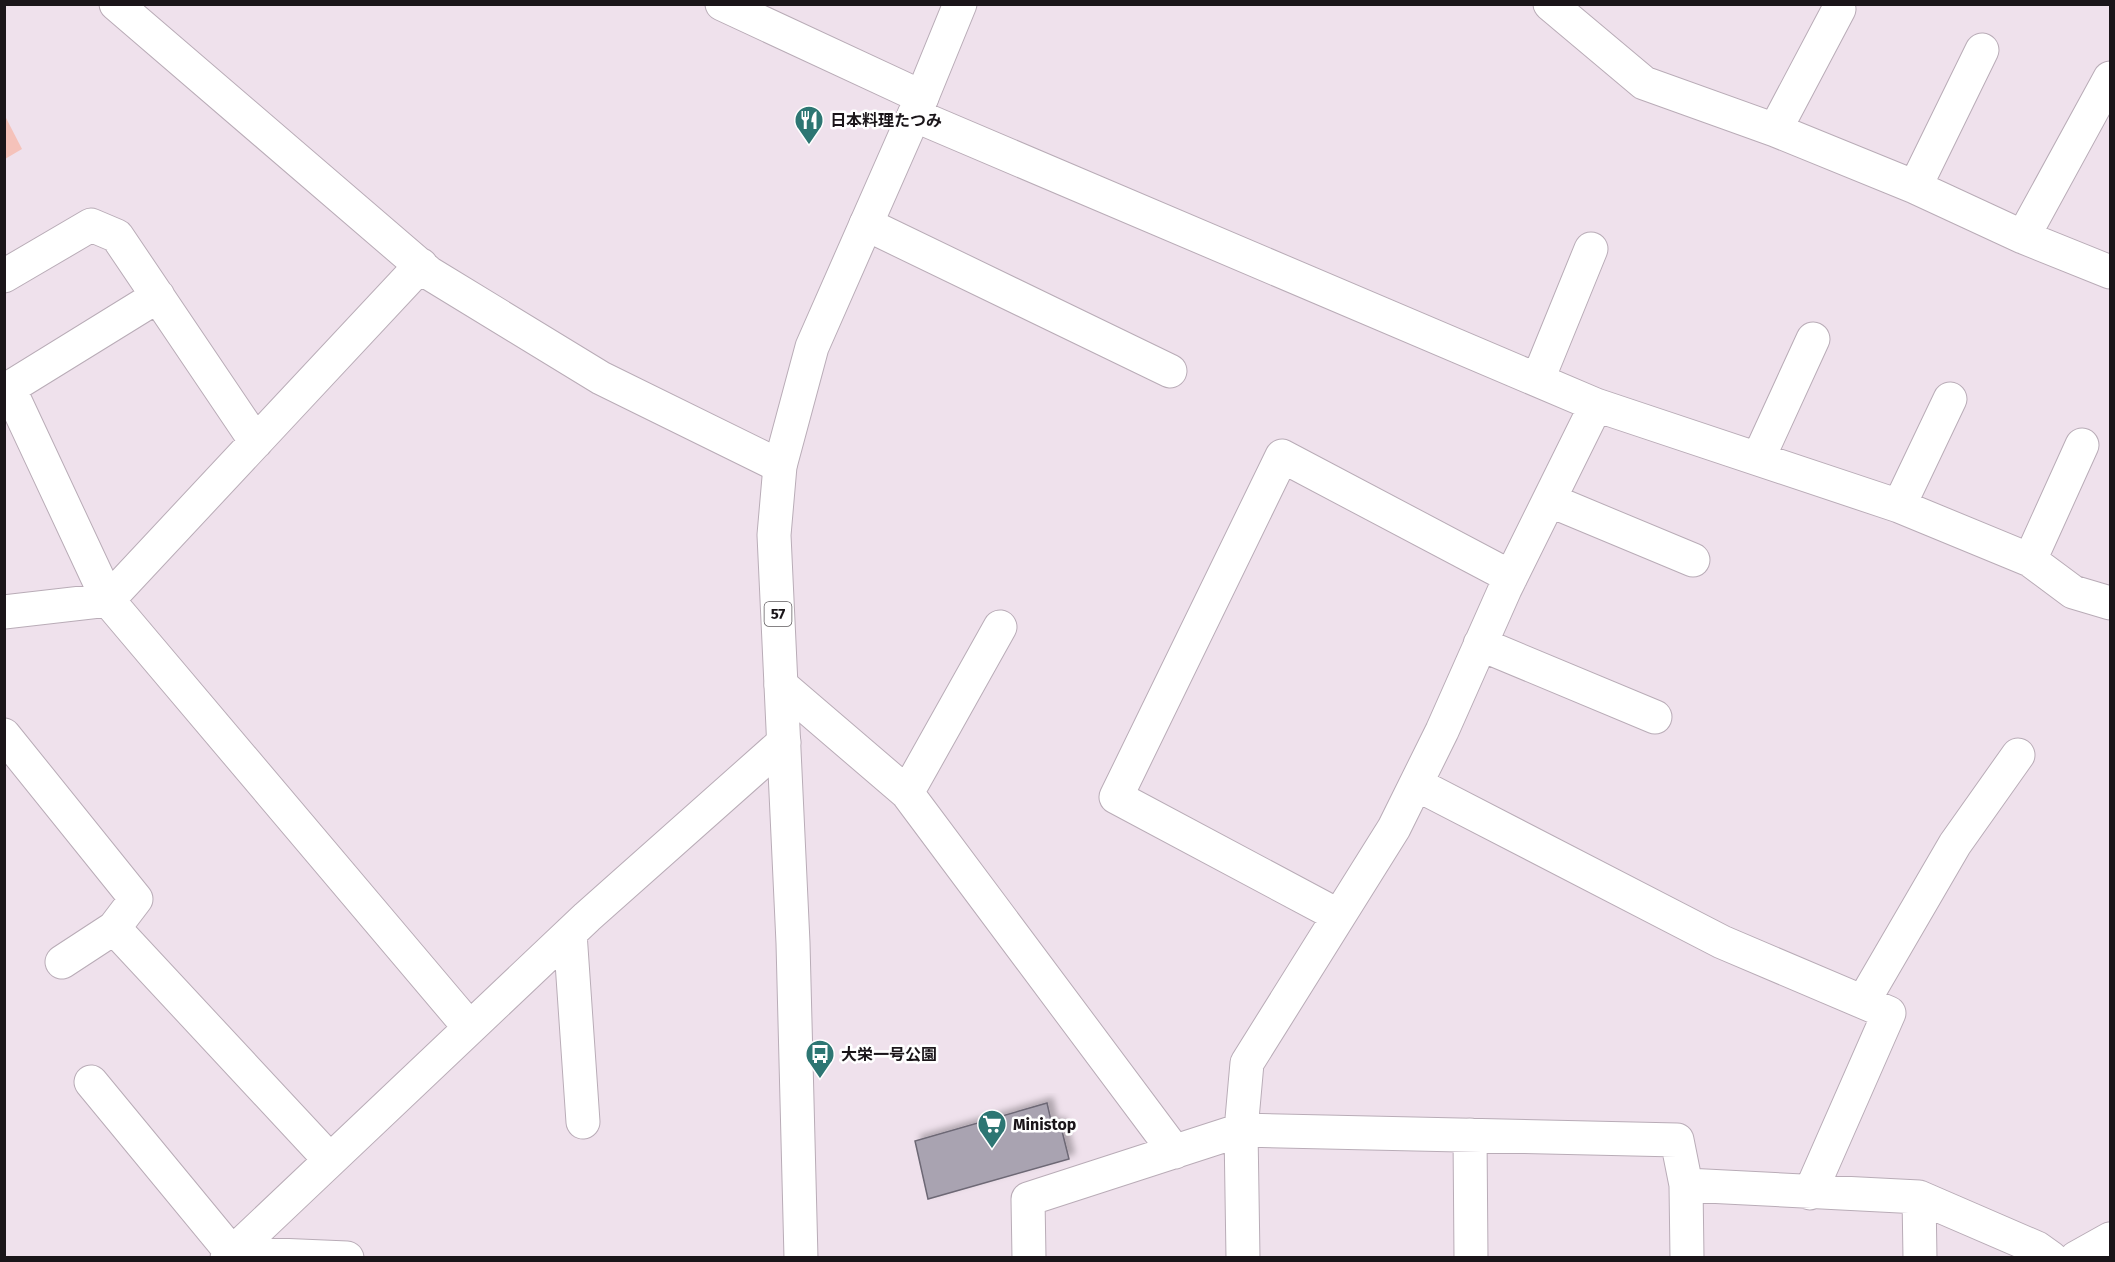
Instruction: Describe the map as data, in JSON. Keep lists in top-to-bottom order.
{
  "streets": {
    "street": ["57"]
  },
  "places": {
    "restaurant": ["日本料理たつみ"],
    "bus stop": ["大栄一号公園"],
    "supermarket": ["Ministop"]
  }
}
